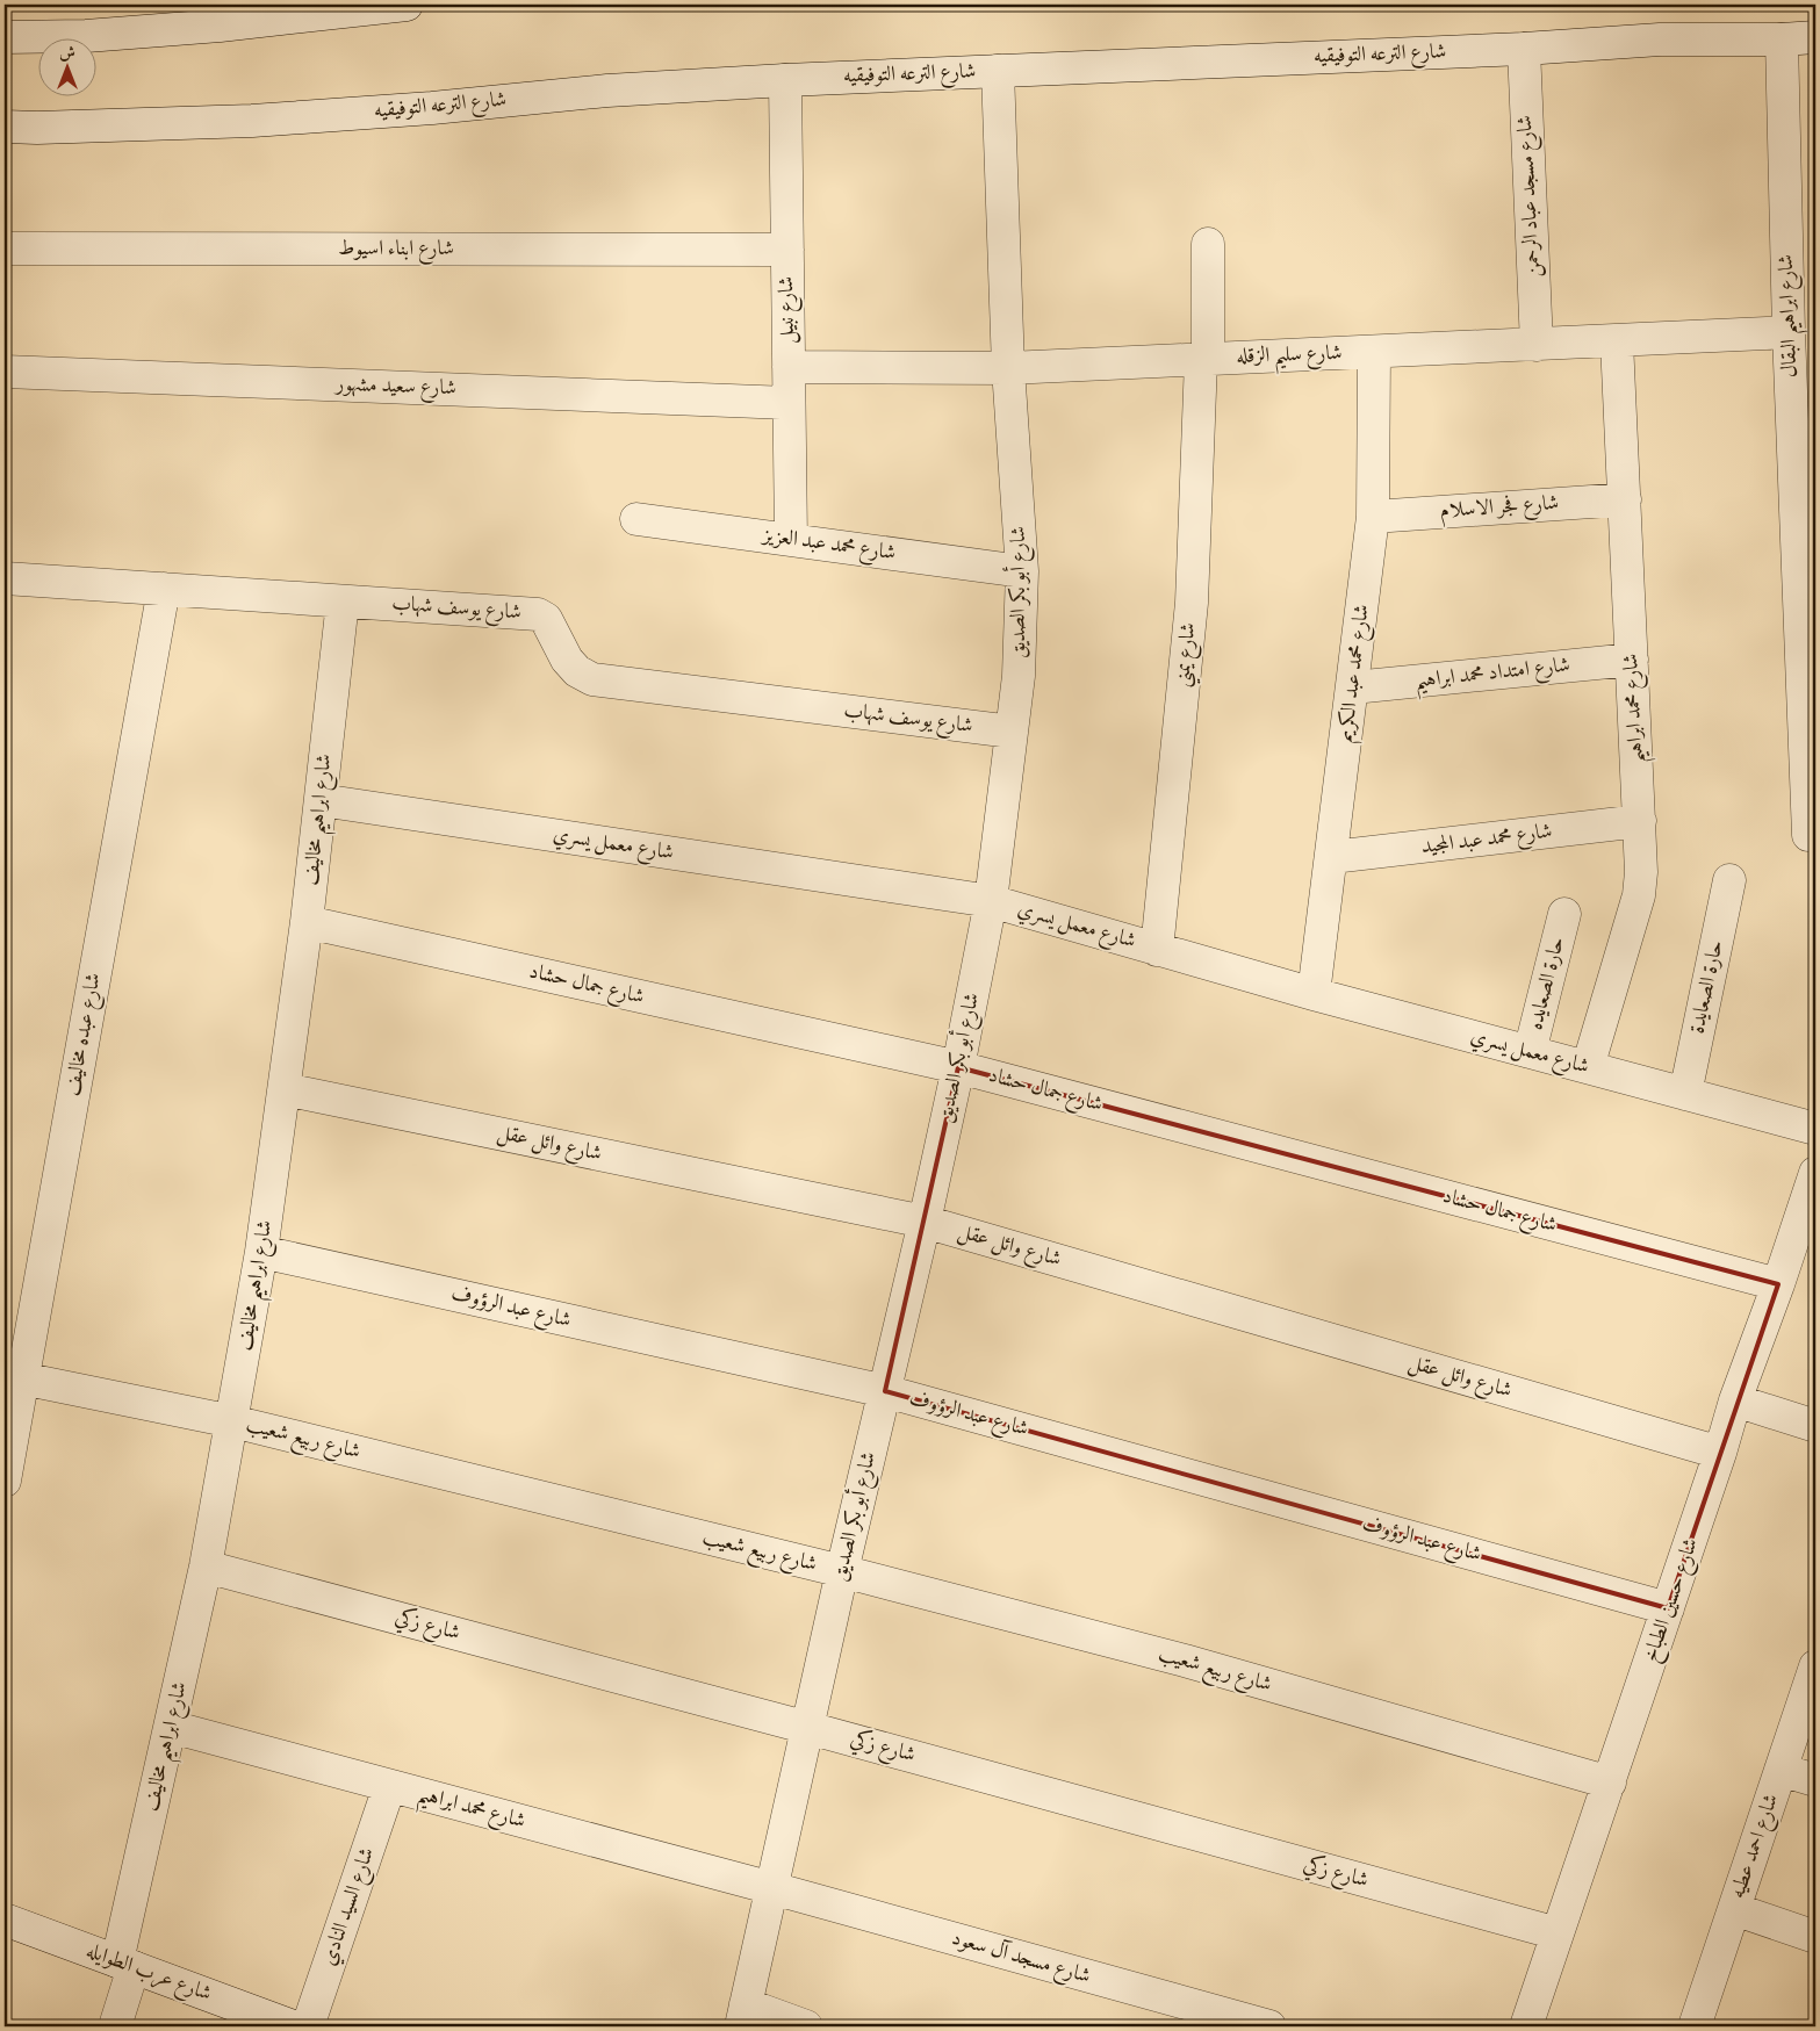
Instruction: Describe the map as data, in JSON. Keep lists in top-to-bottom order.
{
  "streets": {
    "street": [
      "شارع الترعه التوفيقيه",
      "شارع مسجد عباد الرحمن",
      "شارع ابناء اسيوط",
      "شارع نبيل",
      "شارع ابراهيم البقال",
      "شارع سليم الزقله",
      "شارع سعيد مشهور",
      "شارع فجر الاسلام",
      "شارع محمد عبد العزيز",
      "شارع أبو بكر الصديق",
      "شارع يوسف شهاب",
      "شارع يمني",
      "شارع محمد عبد الكريم",
      "شارع امتداد محمد ابراهيم",
      "شارع محمد ابراهيم",
      "شارع ابراهيم مخاليف",
      "شارع محمد عبد المجيد",
      "شارع معمل يسري",
      "حارة الصعايده",
      "شارع جمال حشاد",
      "حارة الصعايدة",
      "شارع عبده مخاليف",
      "شارع وائل عقل",
      "شارع عبد الرؤوف",
      "شارع ربيع شعيب",
      "شارع حسين الطباخ",
      "شارع زكي",
      "شارع احمد عطيه",
      "شارع السيد النادي",
      "شارع مسجد آل سعود",
      "شارع عرب الطوايله"
    ]
  },
  "crossings": [
    ["شارع الترعه التوفيقيه", "شارع مسجد عباد الرحمن"],
    ["شارع الترعه التوفيقيه", "شارع نبيل"],
    ["شارع الترعه التوفيقيه", "شارع ابراهيم البقال"],
    ["شارع الترعه التوفيقيه", "شارع أبو بكر الصديق"],
    ["شارع مسجد عباد الرحمن", "شارع سليم الزقله"],
    ["شارع ابناء اسيوط", "شارع نبيل"],
    ["شارع نبيل", "شارع سليم الزقله"],
    ["شارع نبيل", "شارع سعيد مشهور"],
    ["شارع نبيل", "شارع محمد عبد العزيز"],
    ["شارع ابراهيم البقال", "شارع سليم الزقله"],
    ["شارع سليم الزقله", "شارع أبو بكر الصديق"],
    ["شارع سليم الزقله", "شارع يمني"],
    ["شارع سليم الزقله", "شارع محمد عبد الكريم"],
    ["شارع سليم الزقله", "شارع محمد ابراهيم"],
    ["شارع فجر الاسلام", "شارع محمد عبد الكريم"],
    ["شارع فجر الاسلام", "شارع محمد ابراهيم"],
    ["شارع محمد عبد العزيز", "شارع أبو بكر الصديق"],
    ["شارع أبو بكر الصديق", "شارع يوسف شهاب"],
    ["شارع أبو بكر الصديق", "شارع محمد ابراهيم"],
    ["شارع أبو بكر الصديق", "شارع معمل يسري"],
    ["شارع أبو بكر الصديق", "شارع جمال حشاد"],
    ["شارع أبو بكر الصديق", "شارع وائل عقل"],
    ["شارع أبو بكر الصديق", "شارع عبد الرؤوف"],
    ["شارع أبو بكر الصديق", "شارع ربيع شعيب"],
    ["شارع أبو بكر الصديق", "شارع زكي"],
    ["شارع أبو بكر الصديق", "شارع مسجد آل سعود"],
    ["شارع يوسف شهاب", "شارع ابراهيم مخاليف"],
    ["شارع يوسف شهاب", "شارع عبده مخاليف"],
    ["شارع يمني", "شارع معمل يسري"],
    ["شارع محمد عبد الكريم", "شارع امتداد محمد ابراهيم"],
    ["شارع محمد عبد الكريم", "شارع محمد عبد المجيد"],
    ["شارع محمد عبد الكريم", "شارع معمل يسري"],
    ["شارع امتداد محمد ابراهيم", "شارع محمد ابراهيم"],
    ["شارع محمد ابراهيم", "شارع ابراهيم مخاليف"],
    ["شارع محمد ابراهيم", "شارع محمد عبد المجيد"],
    ["شارع محمد ابراهيم", "شارع معمل يسري"],
    ["شارع محمد ابراهيم", "شارع السيد النادي"],
    ["شارع محمد ابراهيم", "شارع مسجد آل سعود"],
    ["شارع ابراهيم مخاليف", "شارع معمل يسري"],
    ["شارع ابراهيم مخاليف", "شارع جمال حشاد"],
    ["شارع ابراهيم مخاليف", "شارع وائل عقل"],
    ["شارع ابراهيم مخاليف", "شارع عبد الرؤوف"],
    ["شارع ابراهيم مخاليف", "شارع ربيع شعيب"],
    ["شارع ابراهيم مخاليف", "شارع زكي"],
    ["شارع ابراهيم مخاليف", "شارع عرب الطوايله"],
    ["شارع معمل يسري", "حارة الصعايده"],
    ["شارع معمل يسري", "حارة الصعايدة"],
    ["شارع جمال حشاد", "شارع حسين الطباخ"],
    ["شارع عبده مخاليف", "شارع ربيع شعيب"],
    ["شارع وائل عقل", "شارع حسين الطباخ"],
    ["شارع عبد الرؤوف", "شارع حسين الطباخ"],
    ["شارع ربيع شعيب", "شارع حسين الطباخ"],
    ["شارع حسين الطباخ", "شارع زكي"]
  ],
  "north": "top"
}
